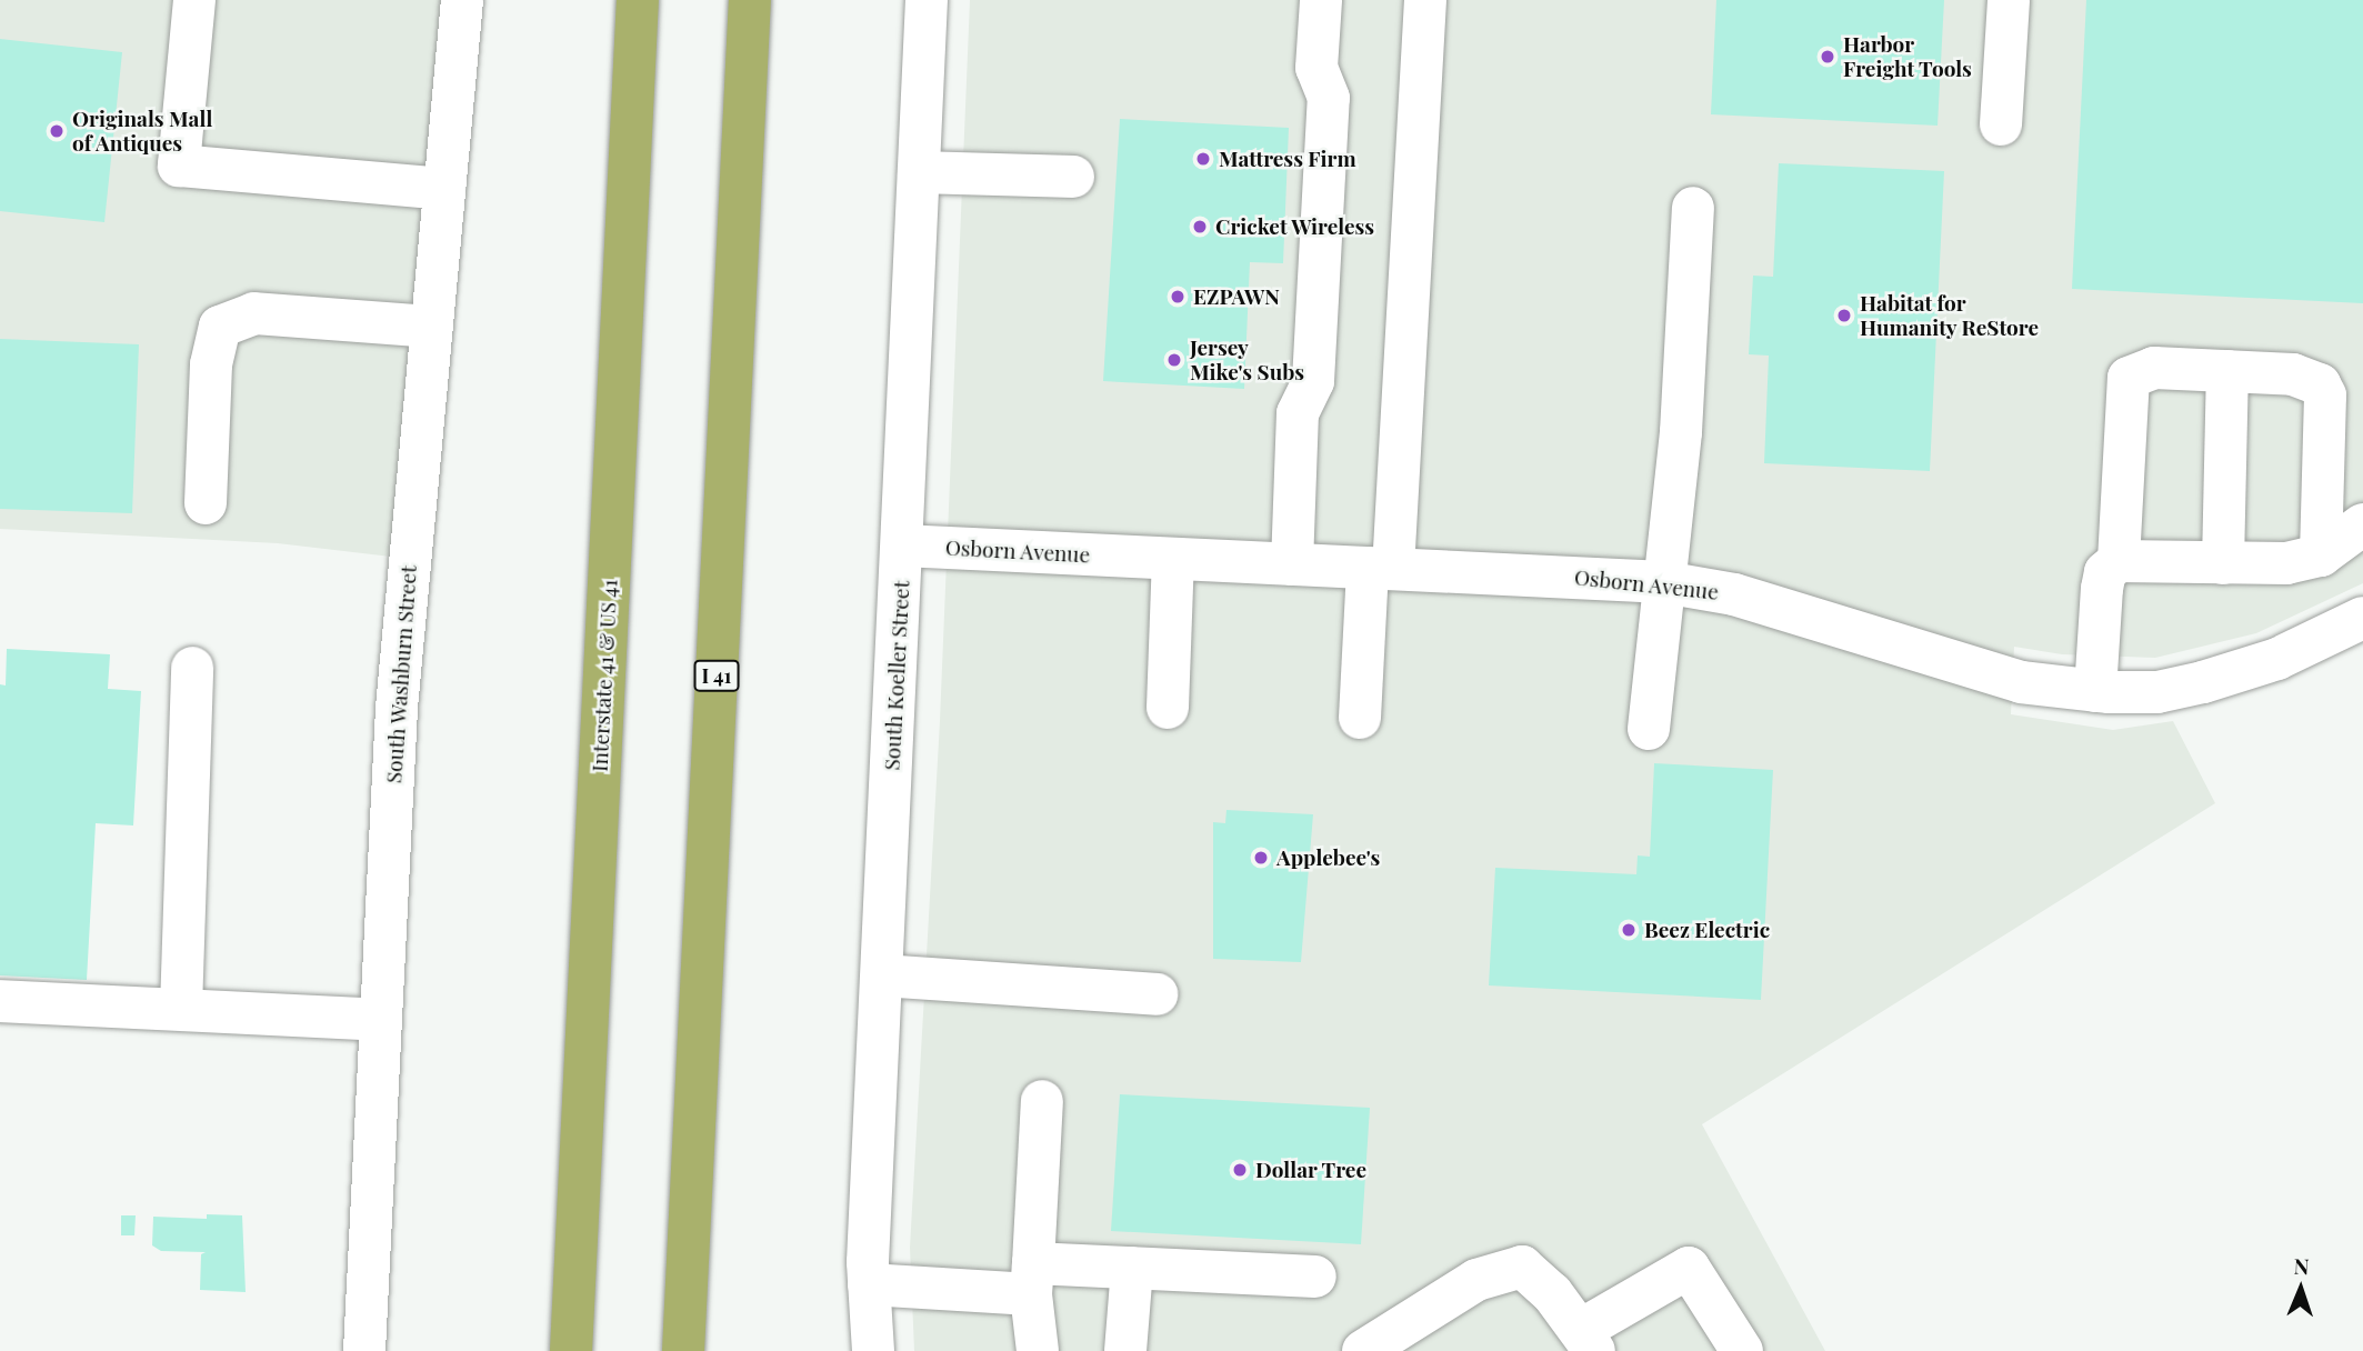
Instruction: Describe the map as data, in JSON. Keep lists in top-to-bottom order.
{
  "streets": {
    "highway": ["Interstate 41 & US 41", "I 41"],
    "street": ["Osborn Avenue", "South Washburn Street", "South Koeller Street"]
  },
  "crossings": [
    ["Osborn Avenue", "South Koeller Street"]
  ],
  "places": [
    "Harbor Freight Tools",
    "Originals Mall of Antiques",
    "Mattress Firm",
    "Cricket Wireless",
    "EZPAWN",
    "Habitat for Humanity ReStore",
    "Jersey Mike's Subs",
    "Applebee's",
    "Beez Electric",
    "Dollar Tree"
  ],
  "north": "top"
}
